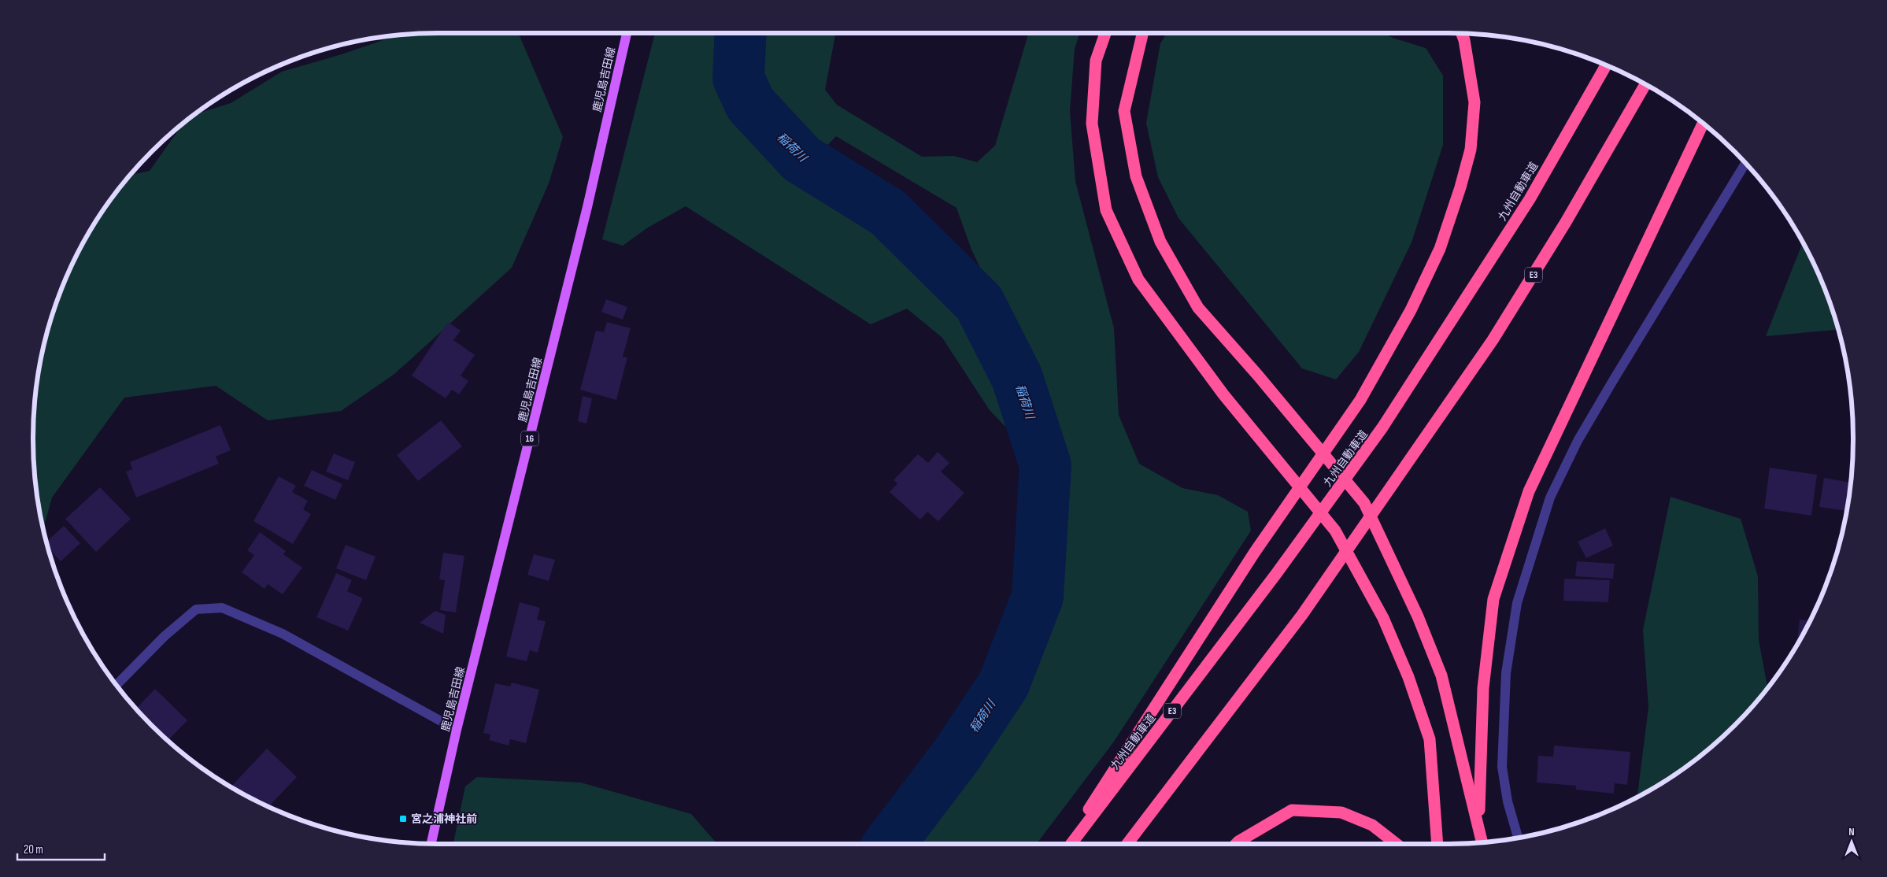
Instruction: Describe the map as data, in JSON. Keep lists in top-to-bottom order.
{
  "streets": {
    "highway": ["九州自動車道", "E3"],
    "main road": ["鹿児島吉田線", "16"]
  },
  "water": ["稲荷川"],
  "places": {
    "transit": ["宮之浦神社前"]
  },
  "scale_bar": "20 m",
  "north": "top"
}
